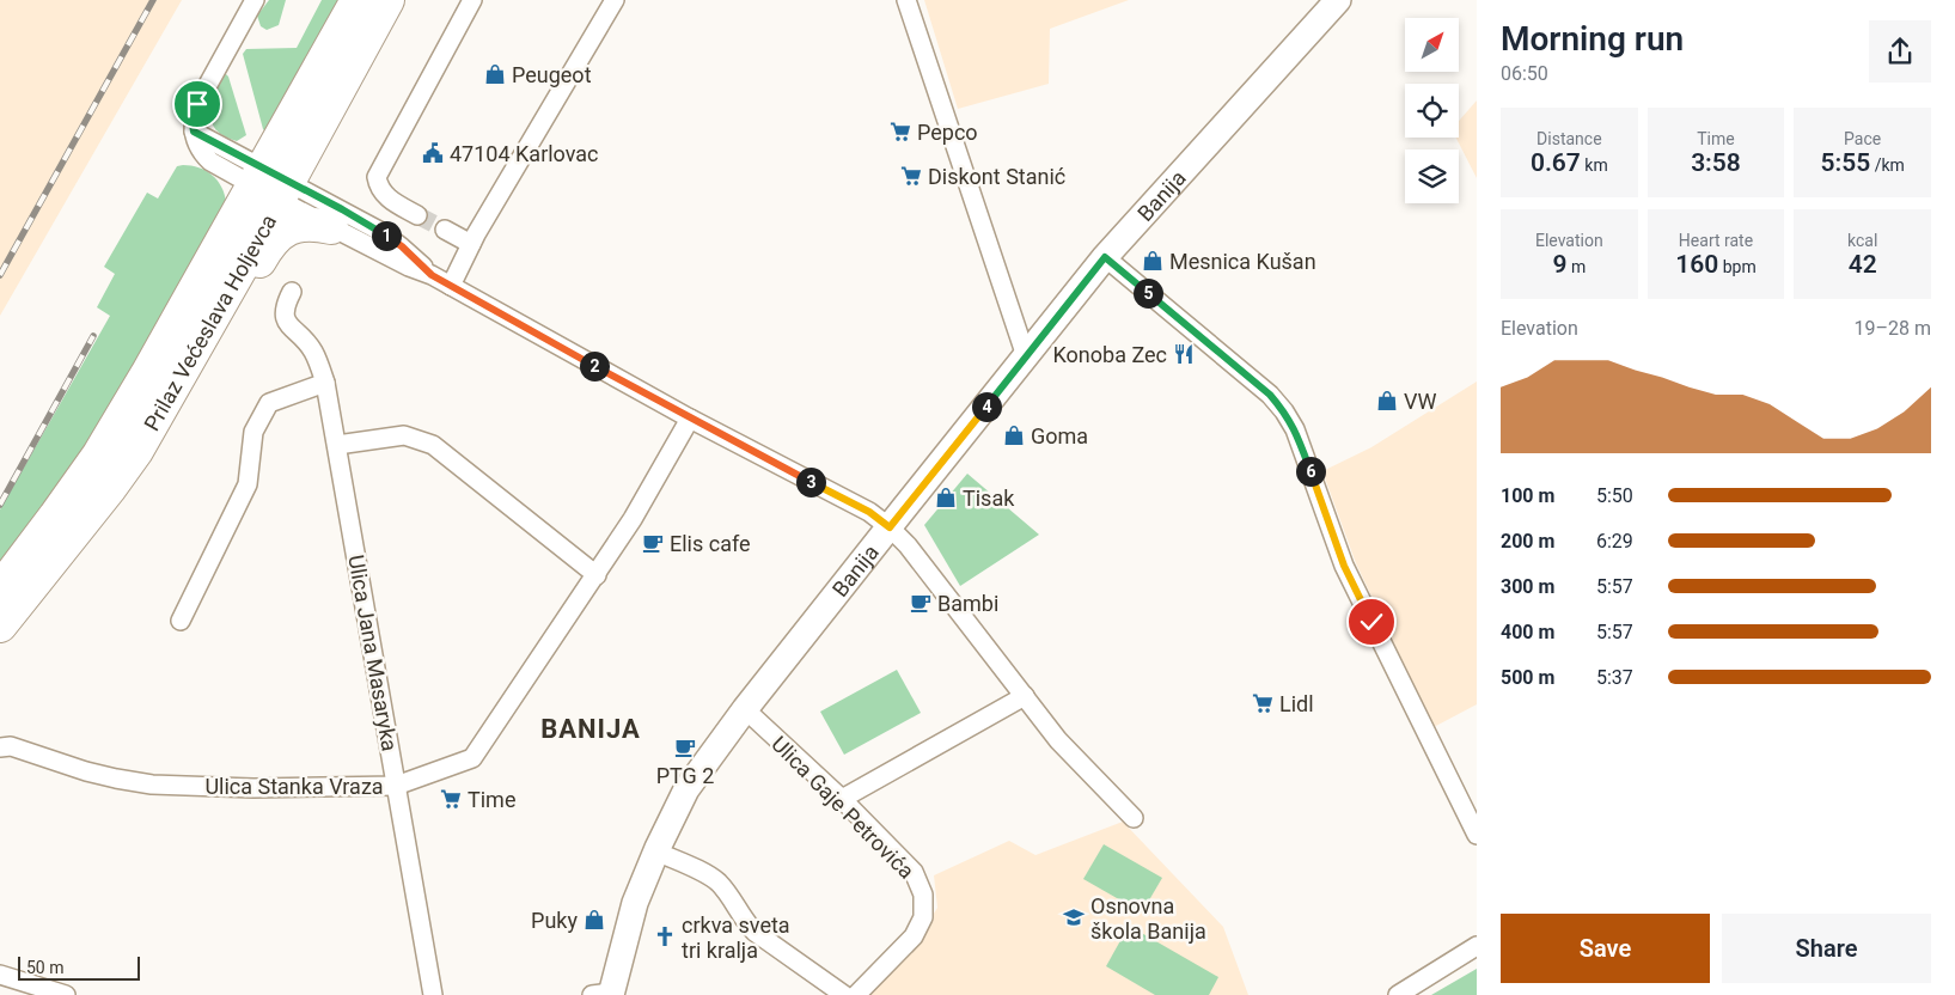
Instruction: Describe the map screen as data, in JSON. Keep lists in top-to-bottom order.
{
  "streets": {
    "highway": ["Prilaz Većeslava Holjevca"],
    "main road": ["Banija"],
    "street": ["Ulica Jana Masaryka", "Ulica Stanka Vraza", "Ulica Gaje Petrovića"]
  },
  "crossings": [
    ["Banija", "Ulica Gaje Petrovića"],
    ["Ulica Jana Masaryka", "Ulica Stanka Vraza"]
  ],
  "districts": ["BANIJA"],
  "places": {
    "shop": [
      "Peugeot",
      "Mesnica Kušan",
      "VW",
      "Goma",
      "Tisak",
      "Puky"
    ],
    "supermarket": [
      "Pepco",
      "Diskont Stanić",
      "Lidl",
      "Time"
    ],
    "public building": ["47104 Karlovac"],
    "restaurant": ["Konoba Zec"],
    "cafe": ["Elis cafe", "Bambi", "PTG 2"],
    "school or university": ["Osnovna škola Banija"],
    "church": ["crkva sveta tri kralja"]
  },
  "scale_bar": "50 m",
  "north": "top right",
  "page": {
    "heading": ["Morning run", "06:50"],
    "stats": [
      ["Distance", "0.67 km"],
      ["Time", "3:58"],
      ["Pace", "5:55 /km"],
      ["Elevation", "9 m"],
      ["Heart rate", "160 bpm"],
      ["kcal", "42"]
    ],
    "pins": [
      "1",
      "5",
      "2",
      "4",
      "6",
      "3"
    ],
    "chart": ["Elevation", "19–28 m"],
    "list": [
      {
        "name": "100 m",
        "note": "5:50"
      },
      {
        "name": "200 m",
        "note": "6:29"
      },
      {
        "name": "300 m",
        "note": "5:57"
      },
      {
        "name": "400 m",
        "note": "5:57"
      },
      {
        "name": "500 m",
        "note": "5:37"
      }
    ],
    "buttons": ["Save", "Share"],
    "scale": "50 m"
  }
}
